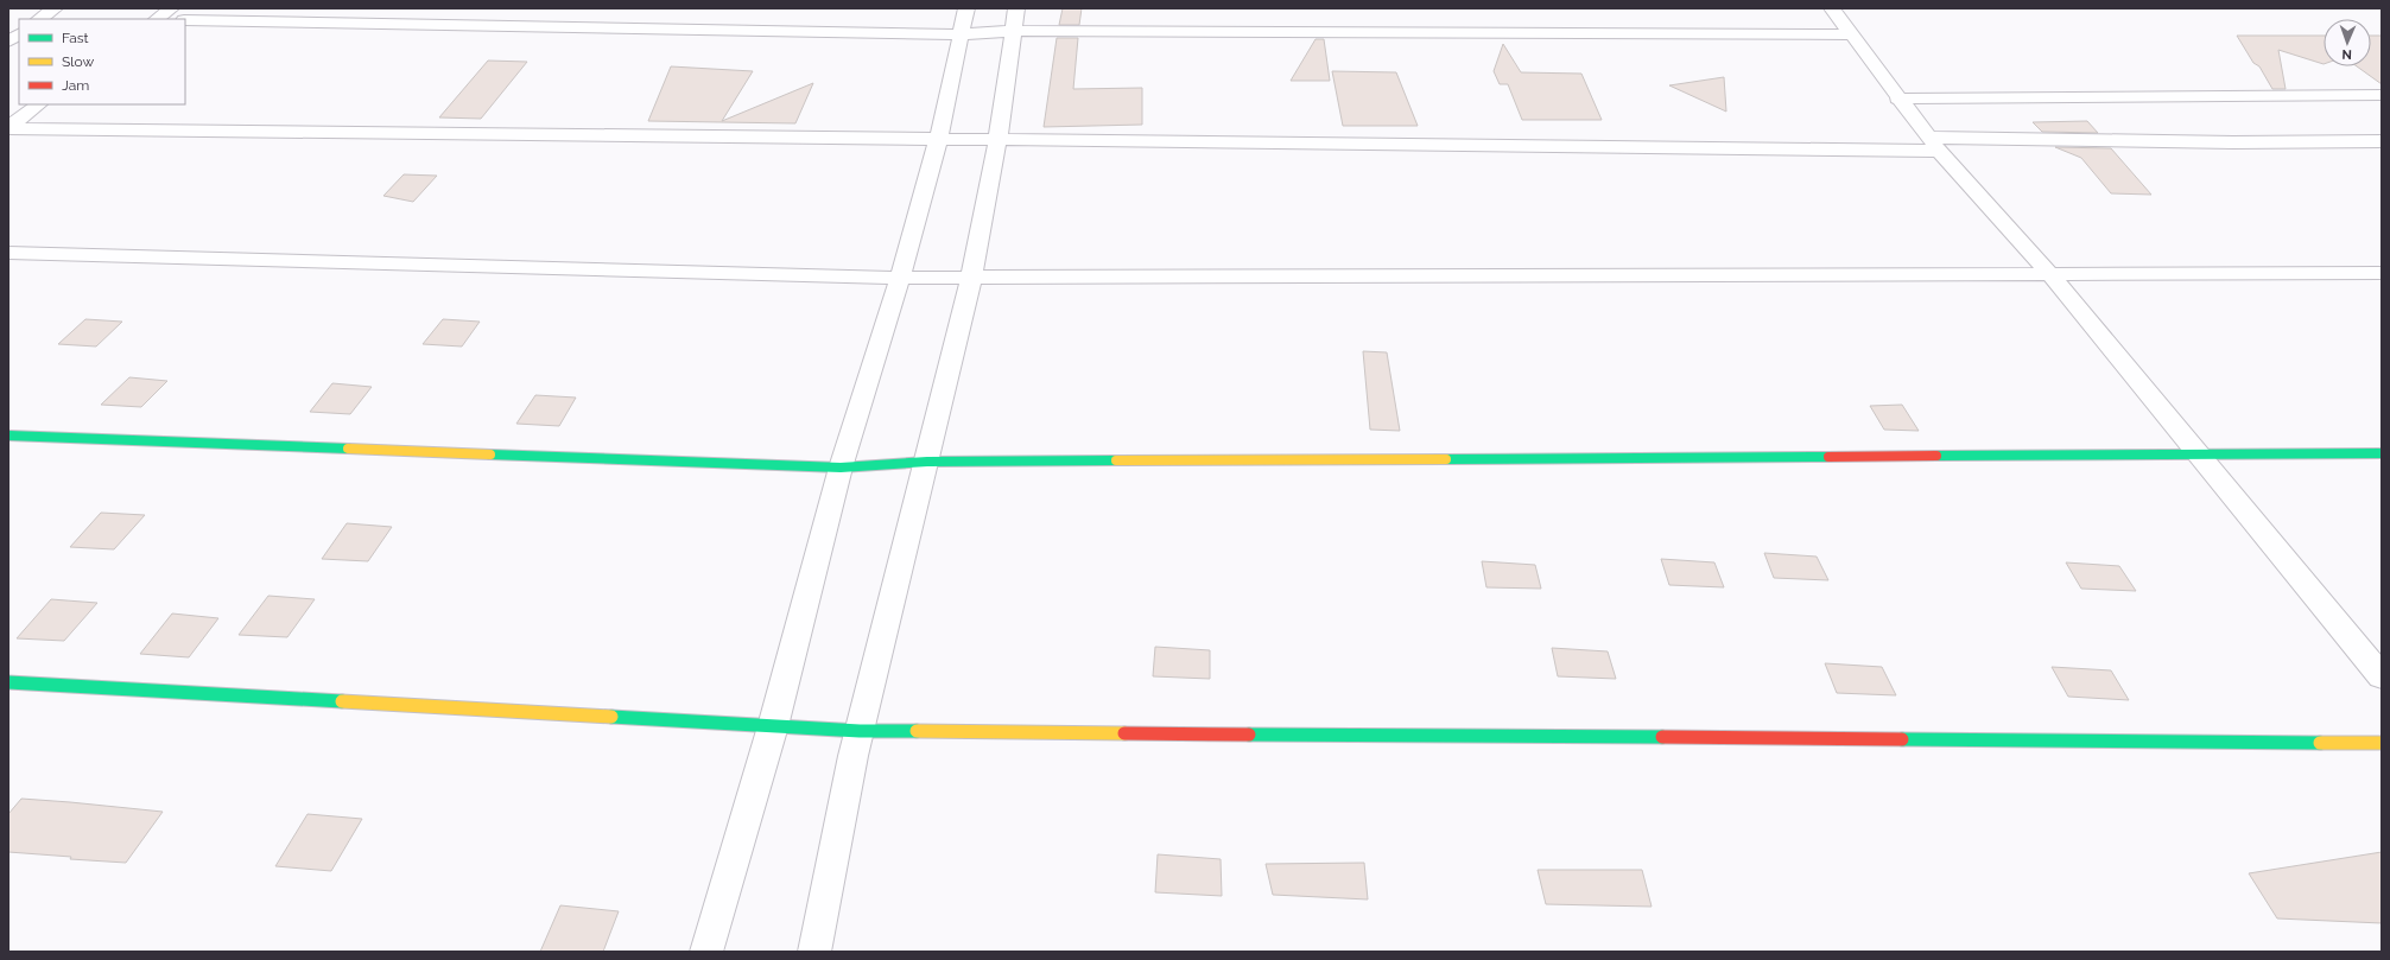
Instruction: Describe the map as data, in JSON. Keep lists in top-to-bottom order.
{
  "legend": ["Fast", "Slow", "Jam"],
  "north": "bottom"
}
